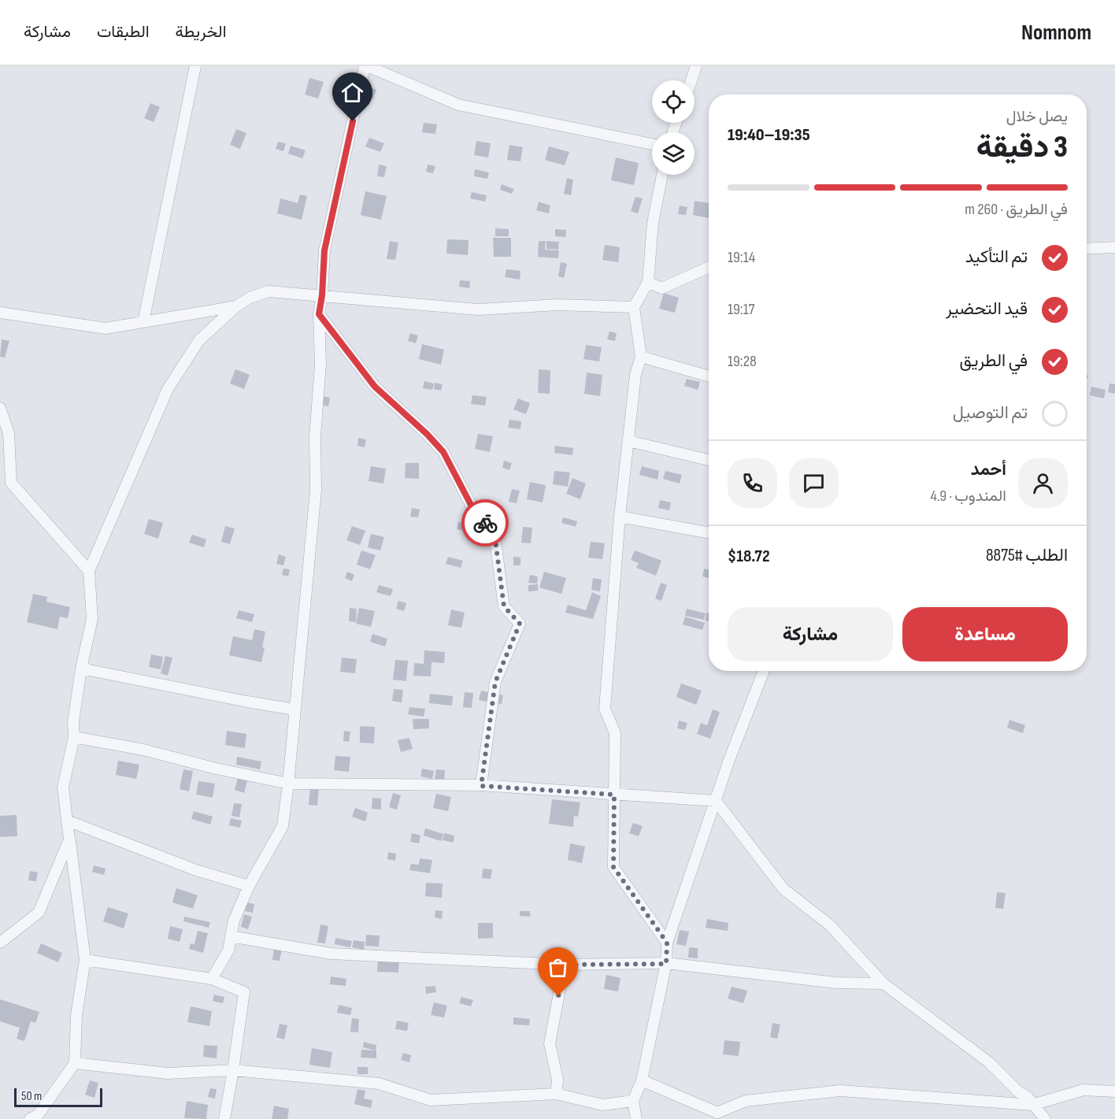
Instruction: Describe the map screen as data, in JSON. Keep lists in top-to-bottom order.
{
  "scale_bar": "50 m",
  "page": {
    "header": "Nomnom",
    "nav": ["الخريطة", "الطبقات", "مشاركة"],
    "heading": ["3 دقيقة", "يصل خلال", "19:35–19:40"],
    "panel": [
      "أحمد",
      "المندوب · 4.9",
      "الطلب #8875",
      "$18.72"
    ],
    "bar": "في الطريق · 260 m",
    "list": [
      ["تم التأكيد", "19:14"],
      ["قيد التحضير", "19:17"],
      ["في الطريق", "19:28"],
      "تم التوصيل"
    ],
    "buttons": ["مساعدة", "مشاركة"],
    "scale": "50 m"
  }
}
